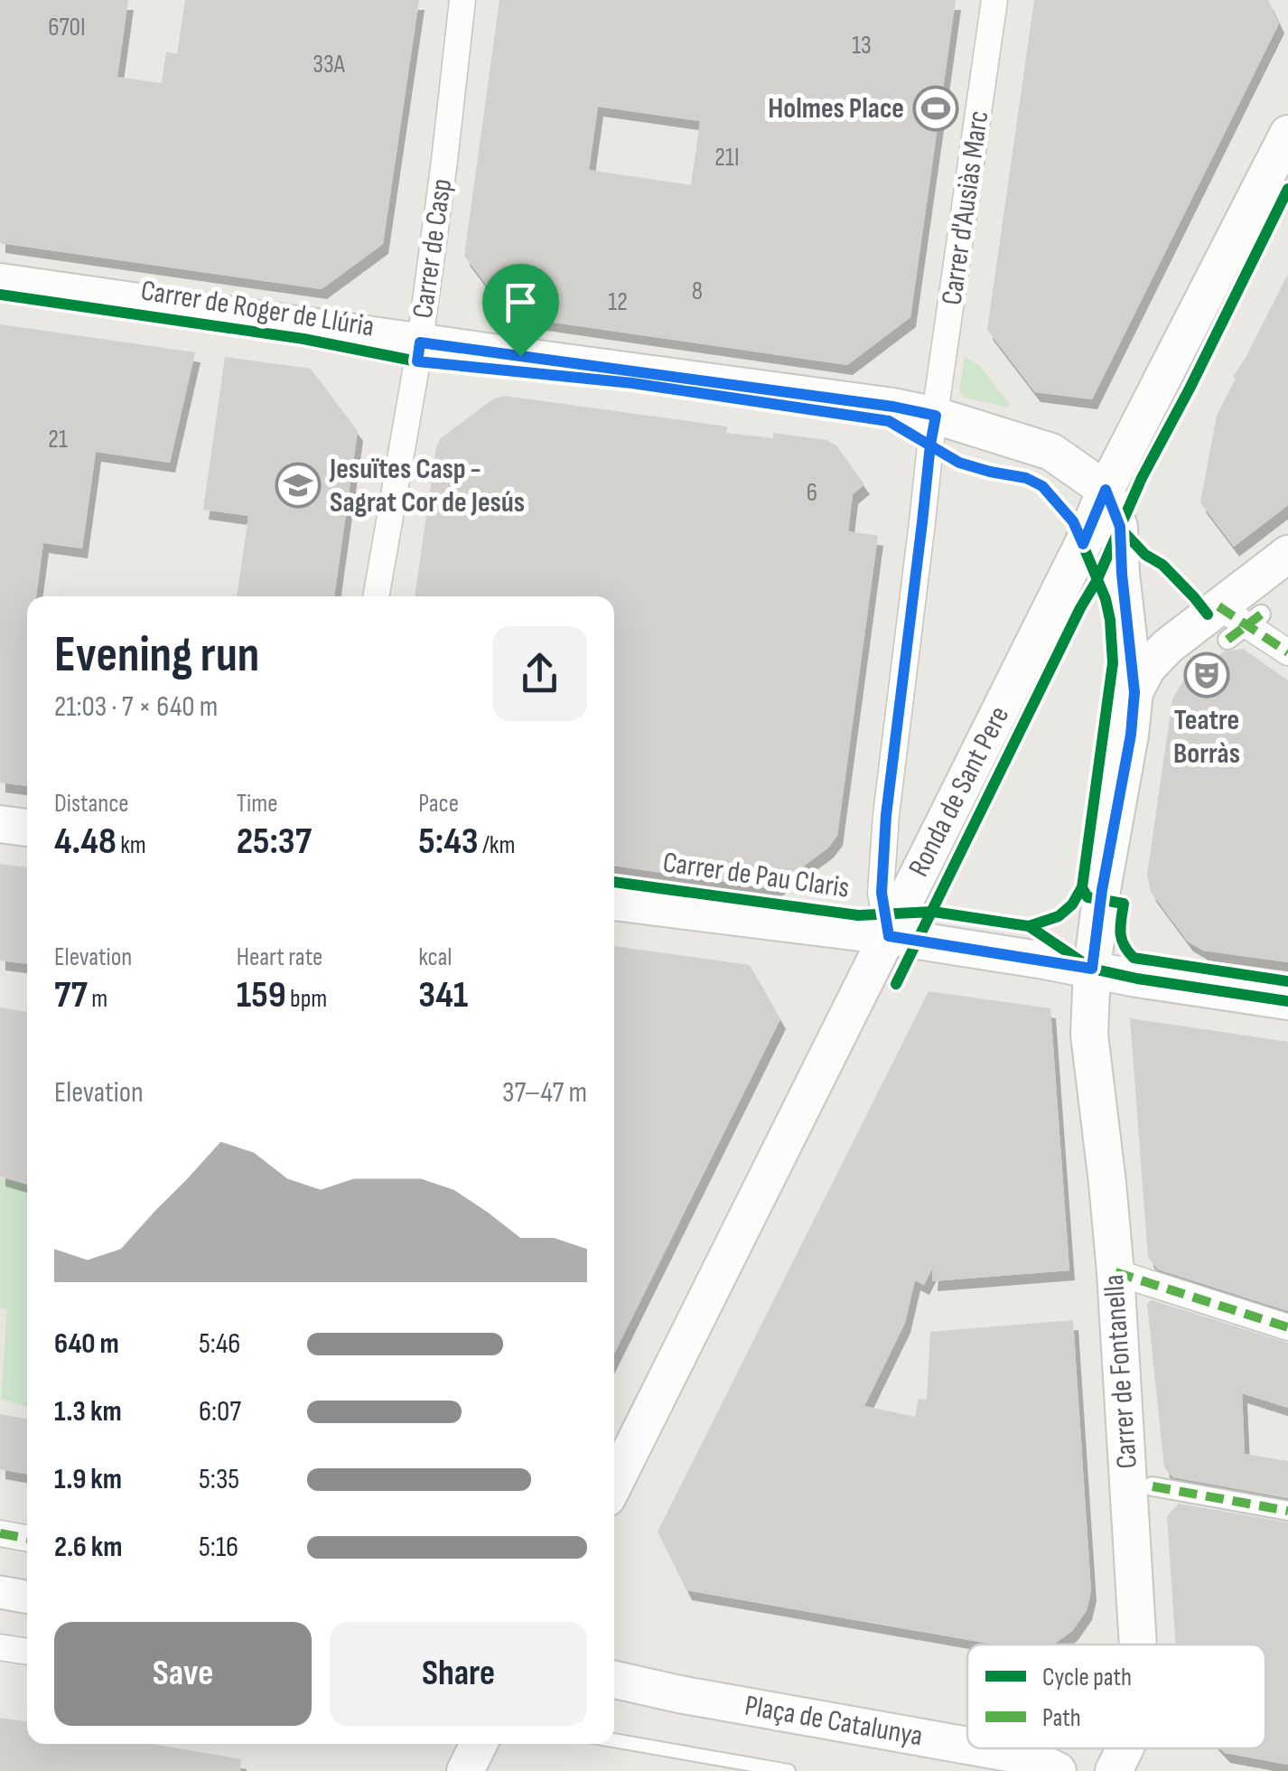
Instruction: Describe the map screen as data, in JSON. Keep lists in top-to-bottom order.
{
  "streets": {
    "main road": [
      "Carrer de Roger de Llúria",
      "Ronda de Sant Pere",
      "Carrer de Pau Claris",
      "Carrer de Fontanella",
      "Plaça de Catalunya"
    ],
    "street": ["Carrer d'Ausiàs Marc", "Carrer de Casp"]
  },
  "crossings": [
    ["Carrer d'Ausiàs Marc", "Carrer de Roger de Llúria"],
    ["Carrer d'Ausiàs Marc", "Ronda de Sant Pere"],
    ["Carrer d'Ausiàs Marc", "Carrer de Pau Claris"],
    ["Carrer de Casp", "Carrer de Roger de Llúria"],
    ["Carrer de Roger de Llúria", "Ronda de Sant Pere"],
    ["Carrer de Roger de Llúria", "Carrer de Fontanella"],
    ["Ronda de Sant Pere", "Carrer de Pau Claris"],
    ["Ronda de Sant Pere", "Carrer de Fontanella"],
    ["Carrer de Pau Claris", "Carrer de Fontanella"]
  ],
  "places": {
    "sports": ["Holmes Place"],
    "school or university": ["Jesuïtes Casp - Sagrat Cor de Jesús"],
    "theatre": ["Teatre Borràs"]
  },
  "house_numbers": [
    "670I",
    "13",
    "33A",
    "21I",
    "8",
    "12",
    "21",
    "6"
  ],
  "legend": ["Cycle path", "Path"],
  "page": {
    "heading": ["Evening run", "21:03 · 7 × 640 m"],
    "stats": [
      ["Distance", "4.48 km"],
      ["Time", "25:37"],
      ["Pace", "5:43 /km"],
      ["Elevation", "77 m"],
      ["Heart rate", "159 bpm"],
      ["kcal", "341"]
    ],
    "chart": ["Elevation", "37–47 m"],
    "list": [
      {
        "name": "640 m",
        "note": "5:46"
      },
      {
        "name": "1.3 km",
        "note": "6:07"
      },
      {
        "name": "1.9 km",
        "note": "5:35"
      },
      {
        "name": "2.6 km",
        "note": "5:16"
      }
    ],
    "buttons": ["Save", "Share"]
  }
}
